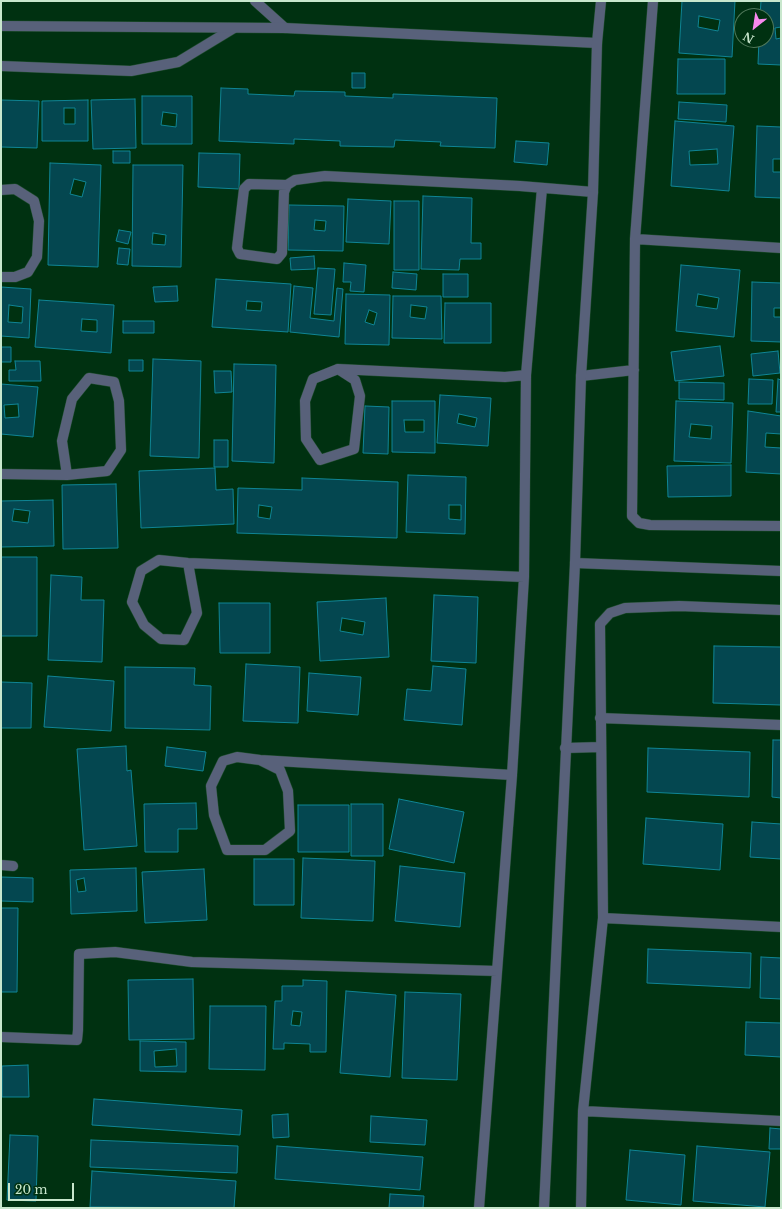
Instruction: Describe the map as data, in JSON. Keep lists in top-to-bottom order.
{
  "scale_bar": "20 m",
  "north": "bottom left"
}
